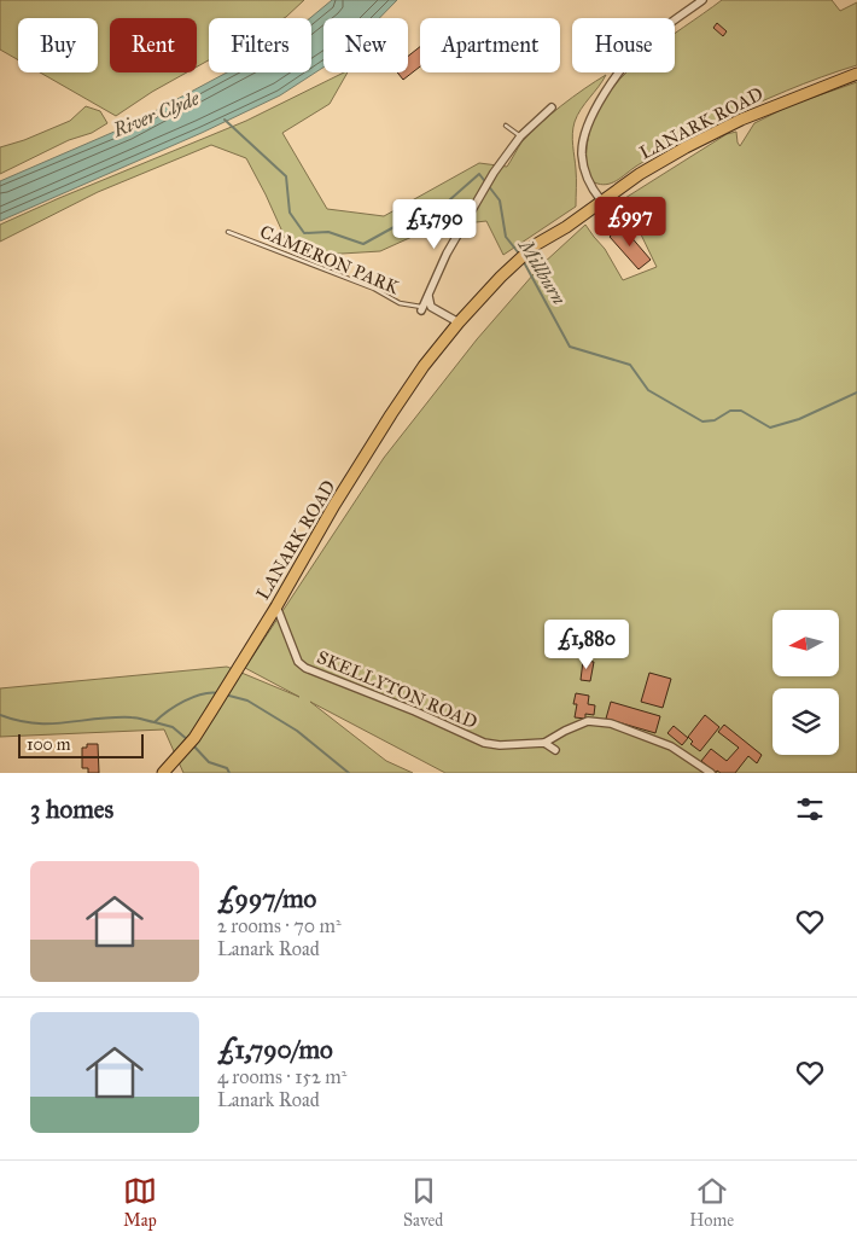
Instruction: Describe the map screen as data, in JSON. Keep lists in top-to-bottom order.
{
  "streets": {
    "main road": ["LANARK ROAD"],
    "street": ["SKELLYTON ROAD"],
    "lane": ["CAMERON PARK"]
  },
  "crossings": [
    ["LANARK ROAD", "SKELLYTON ROAD"]
  ],
  "water": ["River Clyde", "Millburn"],
  "scale_bar": "100 m",
  "north": "left",
  "page": {
    "chip": [
      "Buy",
      "Rent",
      "Filters",
      "New",
      "Apartment",
      "House"
    ],
    "price": ["£997", "£1,790", "£1,880"],
    "scale": "100 m",
    "heading": "3 homes",
    "list": [
      {
        "name": "£997/mo",
        "note": "2 rooms · 70 m² · Lanark Road"
      },
      {
        "name": "£1,790/mo",
        "note": "4 rooms · 152 m² · Lanark Road"
      }
    ],
    "tabs": ["Map", "Saved", "Home"]
  }
}
